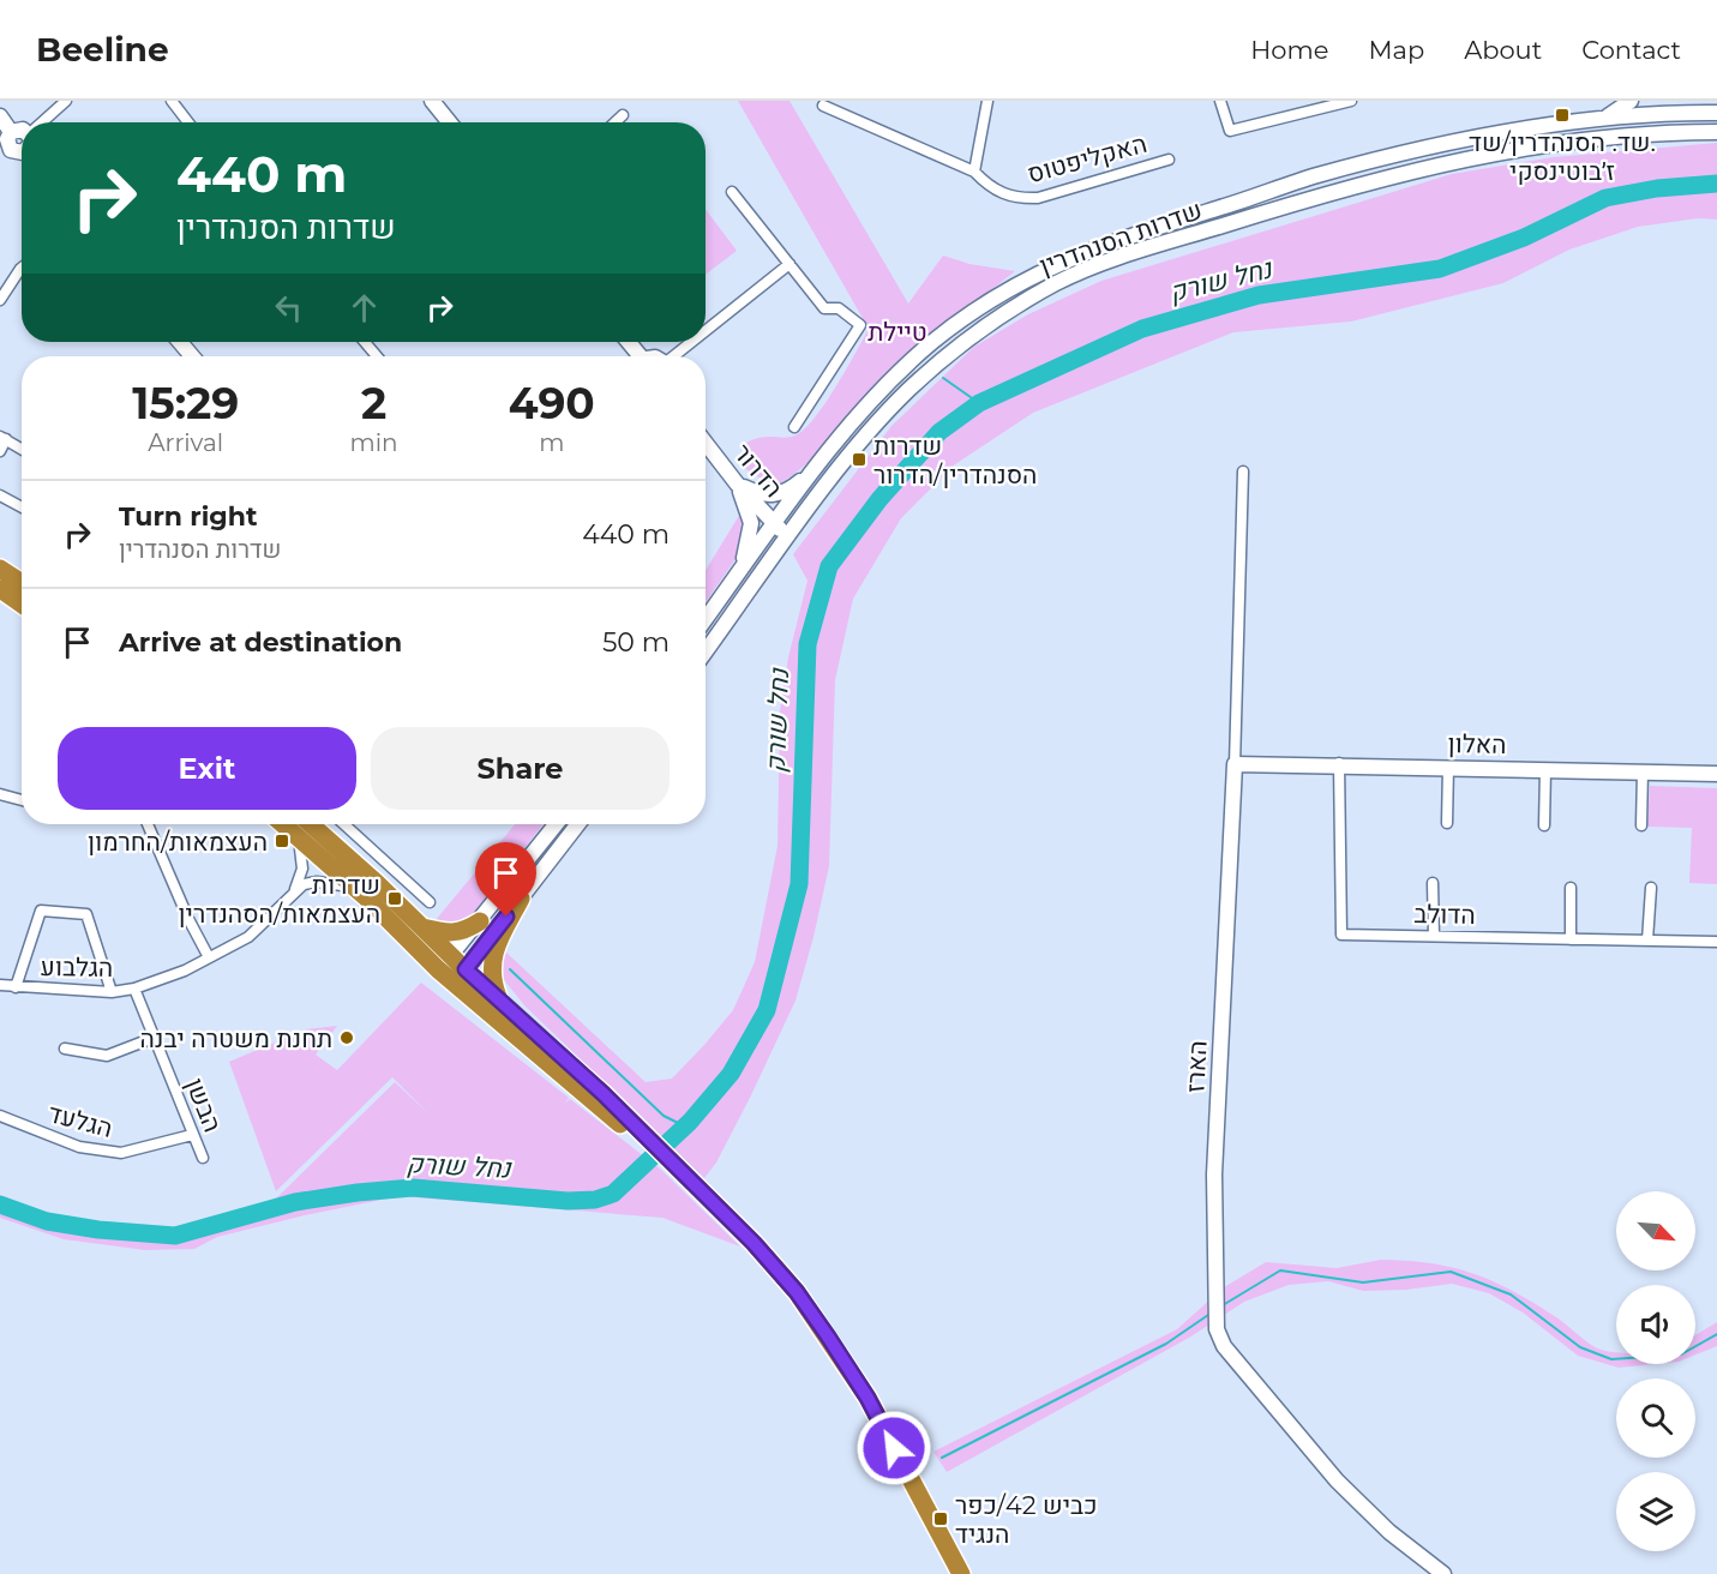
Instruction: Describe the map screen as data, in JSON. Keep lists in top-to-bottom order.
{
  "streets": {
    "main road": [
      "שדרות הסנהדרין",
      "הדרור",
      "האלון",
      "הארז"
    ],
    "street": [
      "האקליפטוס",
      "הדולב",
      "הגלבוע",
      "הבשן",
      "הגלעד"
    ]
  },
  "crossings": [
    ["שדרות הסנהדרין", "הדרור"],
    ["האלון", "הדולב"],
    ["האלון", "הארז"],
    ["הגלבוע", "הבשן"],
    ["הבשן", "הגלעד"]
  ],
  "water": ["נחל שורק"],
  "parks": ["טיילת"],
  "places": {
    "transit": [
      "שד. הסנהדרין/שד. ז׳בוטינסקי",
      "שדרות הסנהדרין/הדרור",
      "העצמאות/החרמון",
      "שדרות העצמאות/הסהנדרין",
      "כביש 42/כפר הנגיד"
    ],
    "other": ["תחנת משטרה יבנה"]
  },
  "north": "bottom right",
  "page": {
    "header": "Beeline",
    "nav": [
      "Home",
      "Map",
      "About",
      "Contact"
    ],
    "turn": ["440 m", "שדרות הסנהדרין"],
    "eta": [
      "15:29",
      "Arrival",
      "2",
      "min",
      "490",
      "m"
    ],
    "list": [
      {
        "name": "Turn right",
        "note": "שדרות הסנהדרין",
        "value": "440 m"
      },
      {
        "name": "Arrive at destination",
        "value": "50 m"
      }
    ],
    "buttons": ["Exit", "Share"]
  }
}
